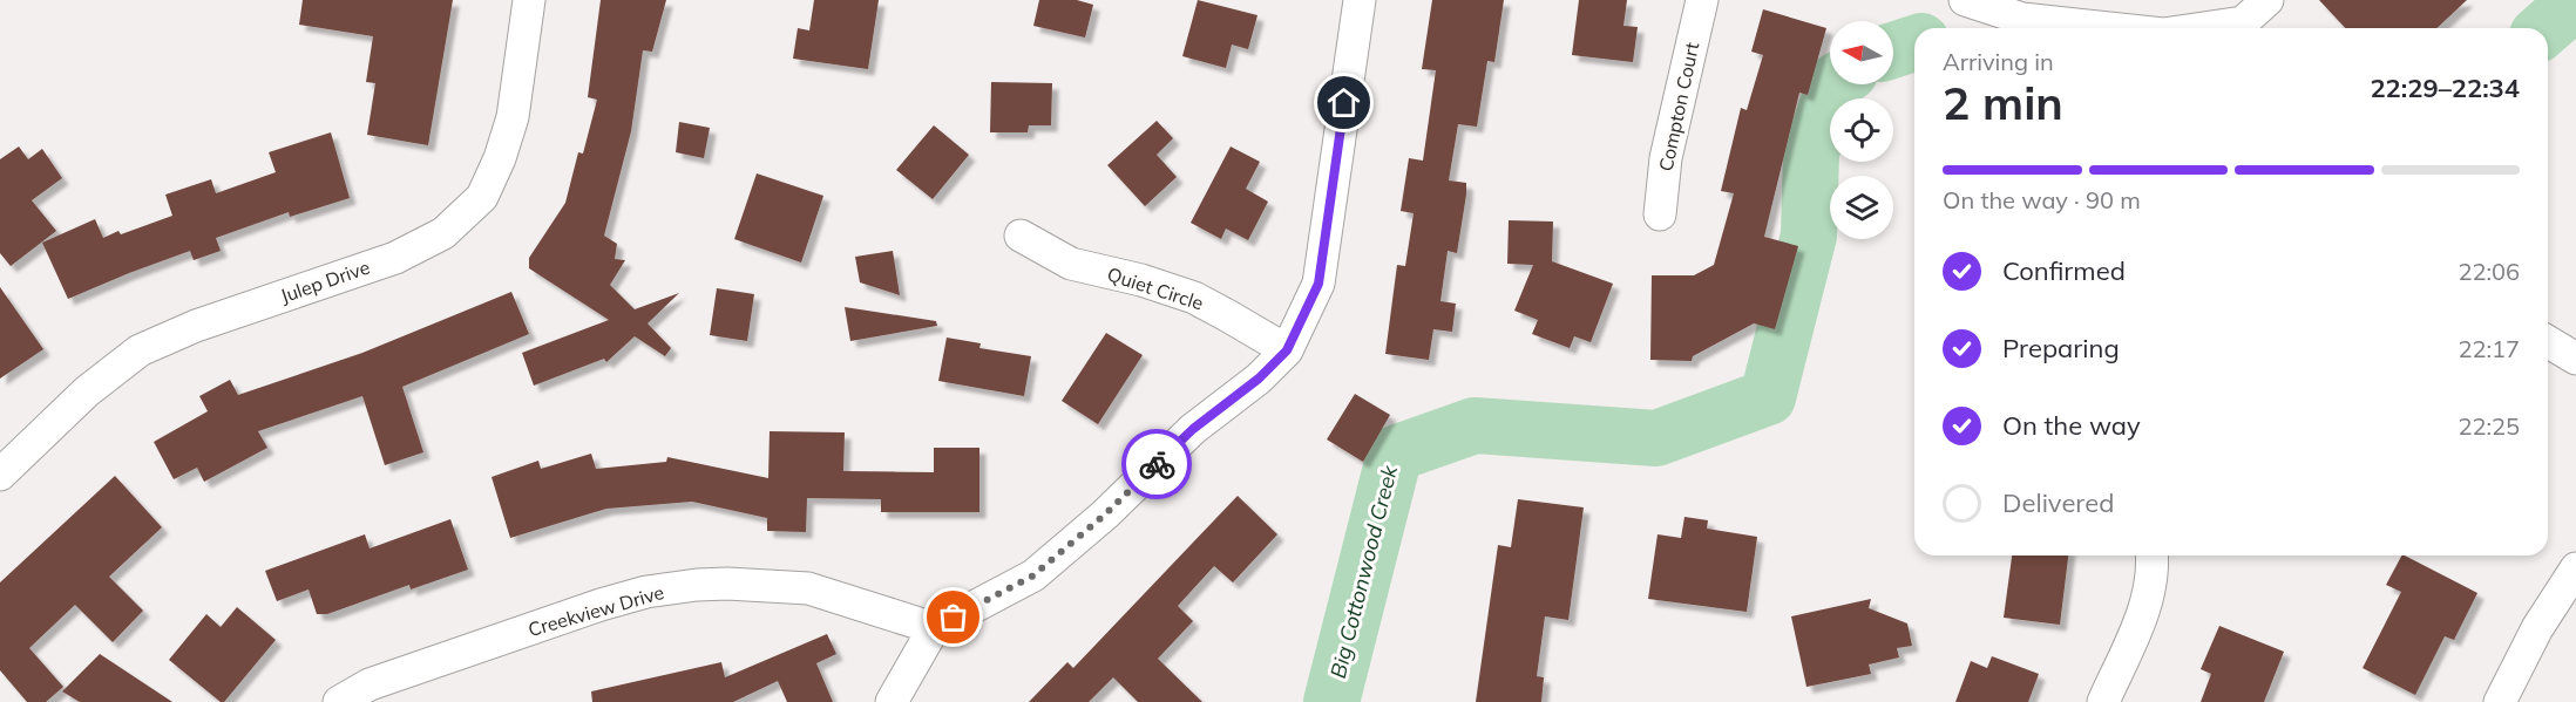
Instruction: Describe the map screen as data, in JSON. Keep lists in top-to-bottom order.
{
  "streets": {
    "street": [
      "Compton Court",
      "Julep Drive",
      "Quiet Circle",
      "Creekview Drive"
    ]
  },
  "water": ["Big Cottonwood Creek"],
  "north": "left",
  "page": {
    "heading": ["2 min", "Arriving in", "22:29–22:34"],
    "bar": "On the way · 90 m",
    "list": [
      ["Confirmed", "22:06"],
      ["Preparing", "22:17"],
      ["On the way", "22:25"],
      "Delivered"
    ]
  }
}
